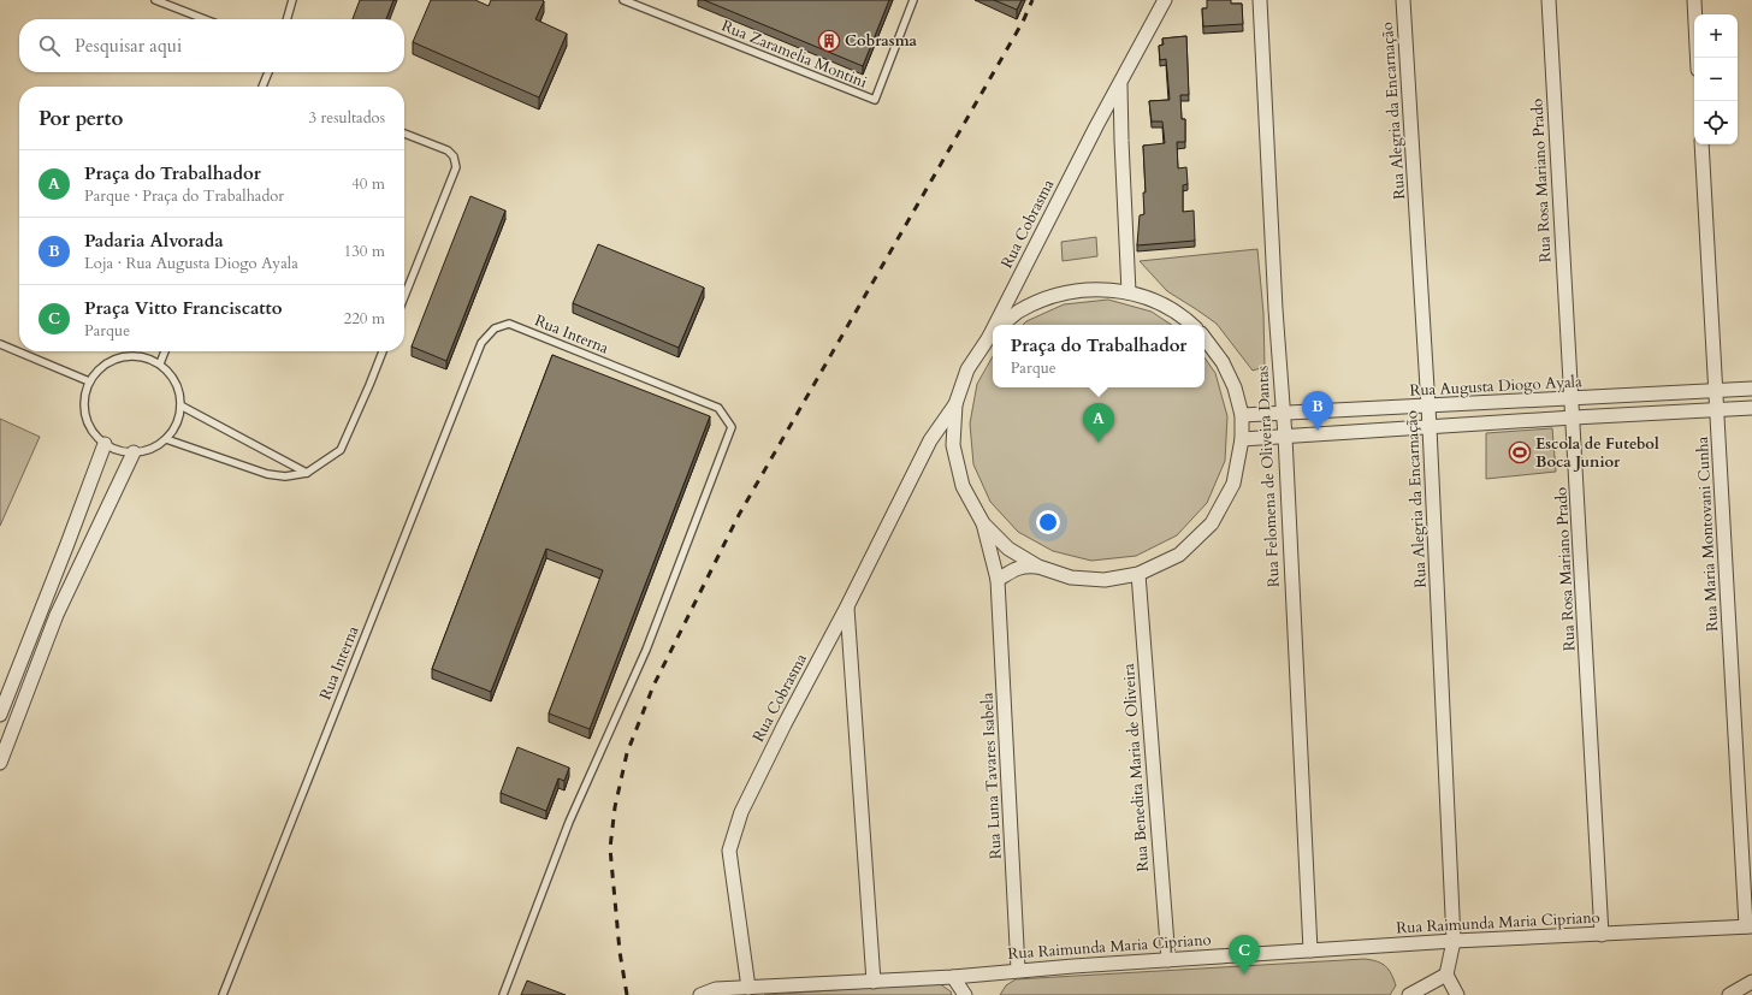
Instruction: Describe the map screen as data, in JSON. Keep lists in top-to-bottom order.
{
  "streets": {
    "street": [
      "Rua Alegria da Encarnação",
      "Rua Rosa Mariano Prado",
      "Rua Cobrasma",
      "Rua Augusta Diogo Ayala",
      "Rua Felomena de Oliveira Dantas",
      "Rua Maria Montovani Cunha",
      "Rua Benedita Maria de Oliveira",
      "Rua Luna Tavares Isabela",
      "Rua Raimunda Maria Cipriano"
    ],
    "lane": ["Rua Zaramelia Montini", "Rua Interna"]
  },
  "crossings": [
    ["Rua Alegria da Encarnação", "Rua Augusta Diogo Ayala"],
    ["Rua Alegria da Encarnação", "Rua Raimunda Maria Cipriano"],
    ["Rua Rosa Mariano Prado", "Rua Augusta Diogo Ayala"],
    ["Rua Rosa Mariano Prado", "Rua Raimunda Maria Cipriano"],
    ["Rua Cobrasma", "Rua Raimunda Maria Cipriano"],
    ["Rua Augusta Diogo Ayala", "Rua Felomena de Oliveira Dantas"],
    ["Rua Augusta Diogo Ayala", "Rua Maria Montovani Cunha"],
    ["Rua Felomena de Oliveira Dantas", "Rua Raimunda Maria Cipriano"],
    ["Rua Maria Montovani Cunha", "Rua Raimunda Maria Cipriano"],
    ["Rua Benedita Maria de Oliveira", "Rua Raimunda Maria Cipriano"],
    ["Rua Luna Tavares Isabela", "Rua Raimunda Maria Cipriano"]
  ],
  "places": {
    "building": ["Cobrasma"],
    "sports": ["Escola de Futebol Boca Junior"]
  },
  "page": {
    "map_buttons": ["+", "−"],
    "search": "Pesquisar aqui",
    "heading": ["Por perto", "3 resultados"],
    "list": [
      {
        "mark": "A",
        "name": "Praça do Trabalhador",
        "note": "Parque · Praça do Trabalhador",
        "value": "40 m"
      },
      {
        "mark": "B",
        "name": "Padaria Alvorada",
        "note": "Loja · Rua Augusta Diogo Ayala",
        "value": "130 m"
      },
      {
        "mark": "C",
        "name": "Praça Vitto Franciscatto",
        "note": "Parque",
        "value": "220 m"
      }
    ],
    "popup": ["Praça do Trabalhador", "Parque"],
    "pins": ["B", "A", "C"]
  }
}
